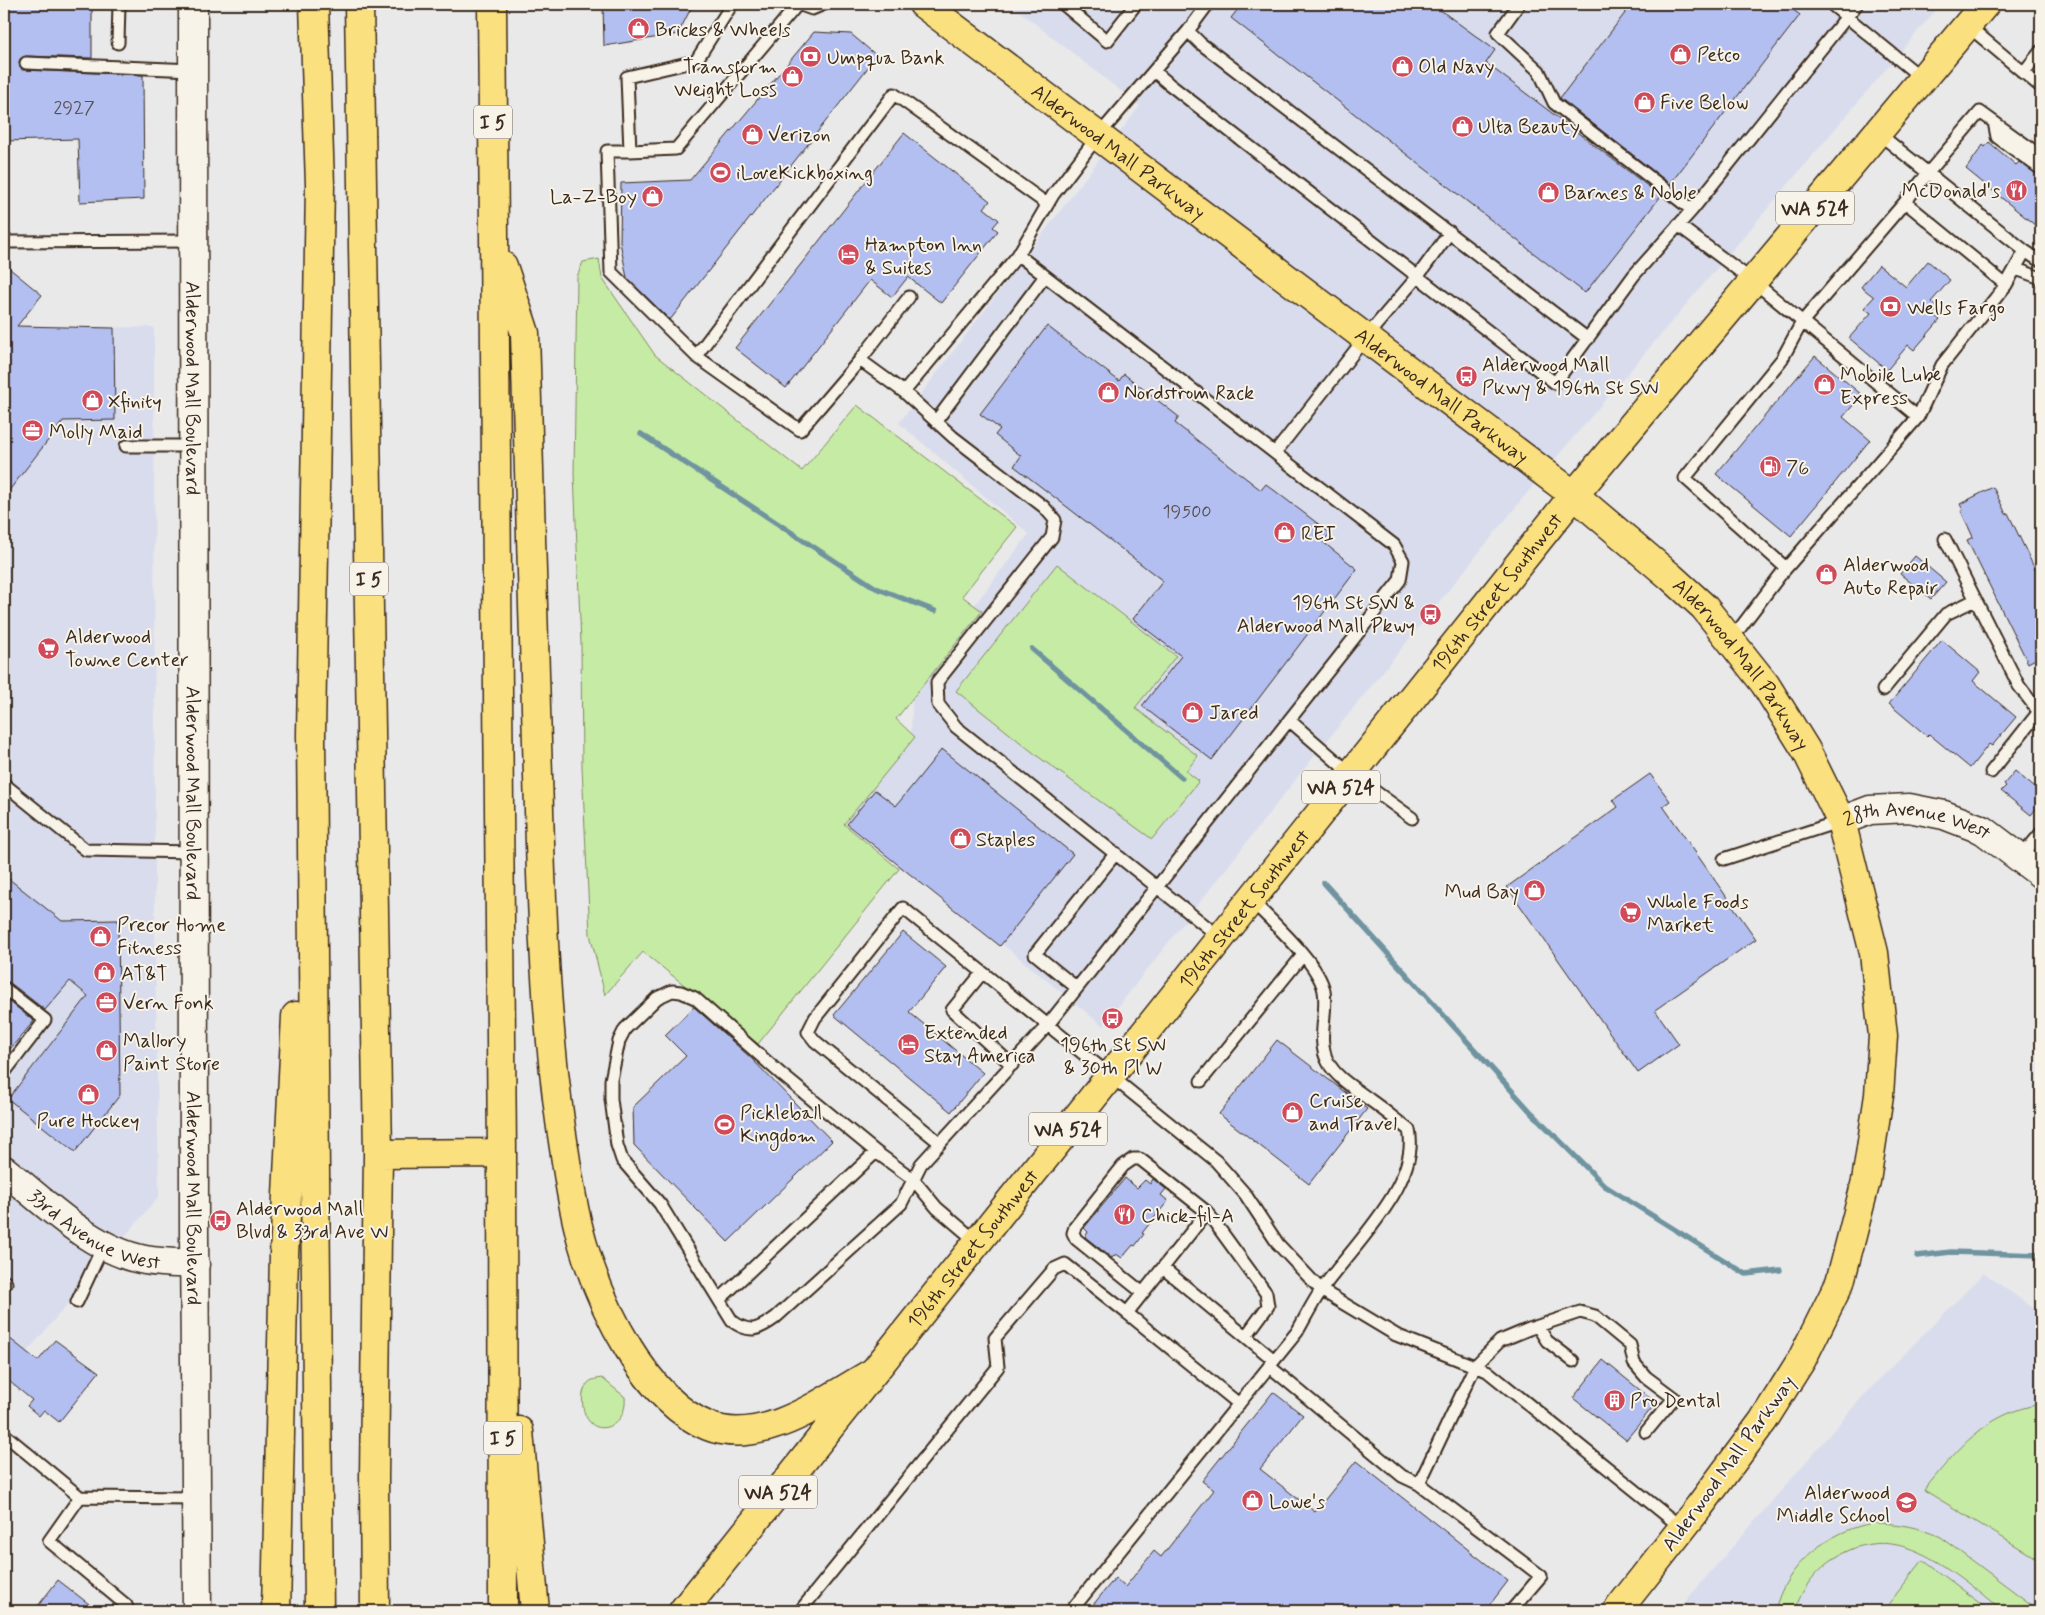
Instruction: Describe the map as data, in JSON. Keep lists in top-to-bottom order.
{
  "streets": {
    "main road": [
      "I 5",
      "Alderwood Mall Parkway",
      "WA 524",
      "Alderwood Mall Boulevard",
      "196th Street Southwest",
      "28th Avenue West",
      "33rd Avenue West"
    ]
  },
  "crossings": [
    ["Alderwood Mall Parkway", "196th Street Southwest"],
    ["Alderwood Mall Parkway", "28th Avenue West"],
    ["Alderwood Mall Boulevard", "33rd Avenue West"]
  ],
  "places": {
    "shop": [
      "Bricks & Wheels",
      "Petco",
      "Old Navy",
      "Transform Weight Loss",
      "Five Below",
      "Ulta Beauty",
      "Verizon",
      "Barnes & Noble",
      "La-Z-Boy",
      "Mobile Lube Express",
      "Nordstrom Rack",
      "Xfinity",
      "REI",
      "Alderwood Auto Repair",
      "Jared",
      "Staples",
      "Mud Bay",
      "Precor Home Fitness",
      "AT&T",
      "Mallory Paint Store",
      "Pure Hockey",
      "Cruise and Travel",
      "Lowe's"
    ],
    "bank": ["Umpqua Bank", "Wells Fargo"],
    "sports": ["iLoveKickboxing", "Pickleball Kingdom"],
    "restaurant": ["McDonald's", "Chick-fil-A"],
    "hotel": ["Hampton Inn & Suites", "Extended Stay America"],
    "bus stop": [
      "Alderwood Mall Pkwy & 196th St SW",
      "196th St SW & Alderwood Mall Pkwy",
      "196th St SW & 30th Pl W",
      "Alderwood Mall Blvd & 33rd Ave W"
    ],
    "office": ["Molly Maid", "Vern Fonk"],
    "fuel station": ["76"],
    "supermarket": ["Alderwood Towne Center", "Whole Foods Market"],
    "building": ["Pro Dental"],
    "school or university": ["Alderwood Middle School"]
  },
  "house_numbers": ["2927", "19500"]
}
